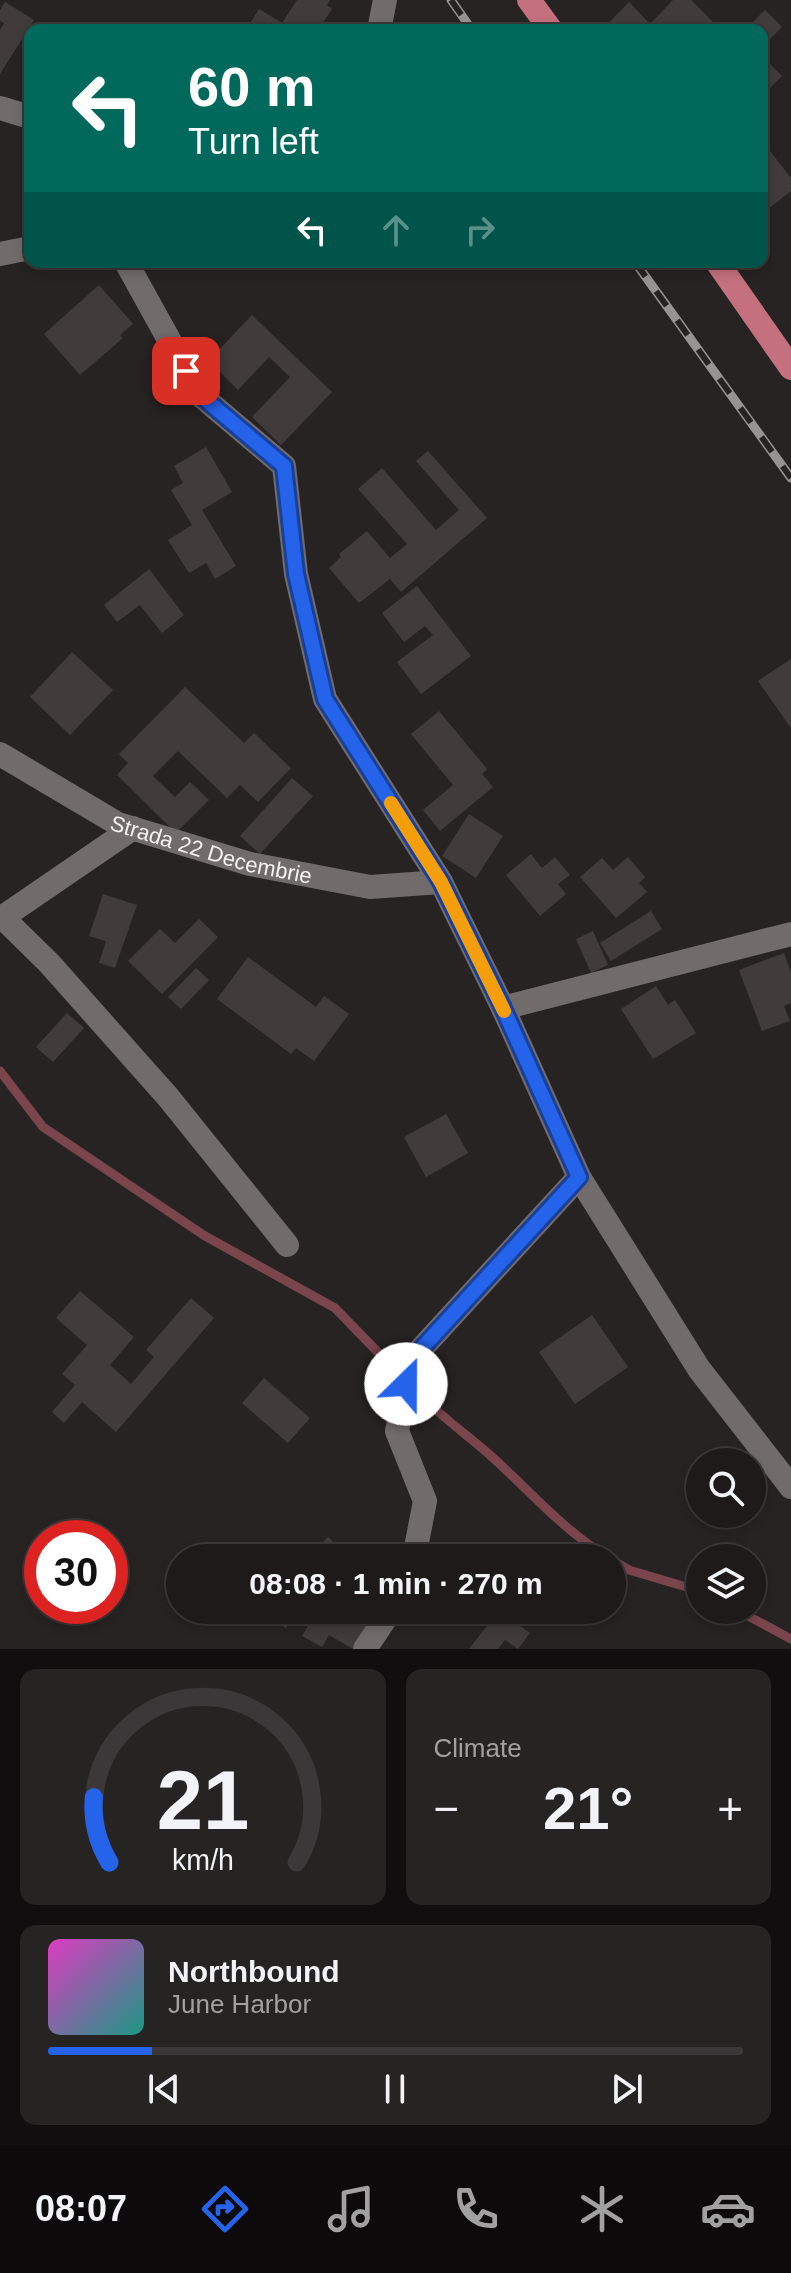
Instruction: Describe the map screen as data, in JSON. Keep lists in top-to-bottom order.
{
  "streets": {
    "street": ["Strada 22 Decembrie"]
  },
  "page": {
    "turn": ["60 m", "Turn left"],
    "limit": "30",
    "trip": "08:08 · 1 min · 270 m",
    "tile": "Climate",
    "heat": ["−", "21°", "+"],
    "song": ["Northbound", "June Harbor"],
    "tabs": "08:07",
    "gauge": ["21", "km/h"]
  }
}
